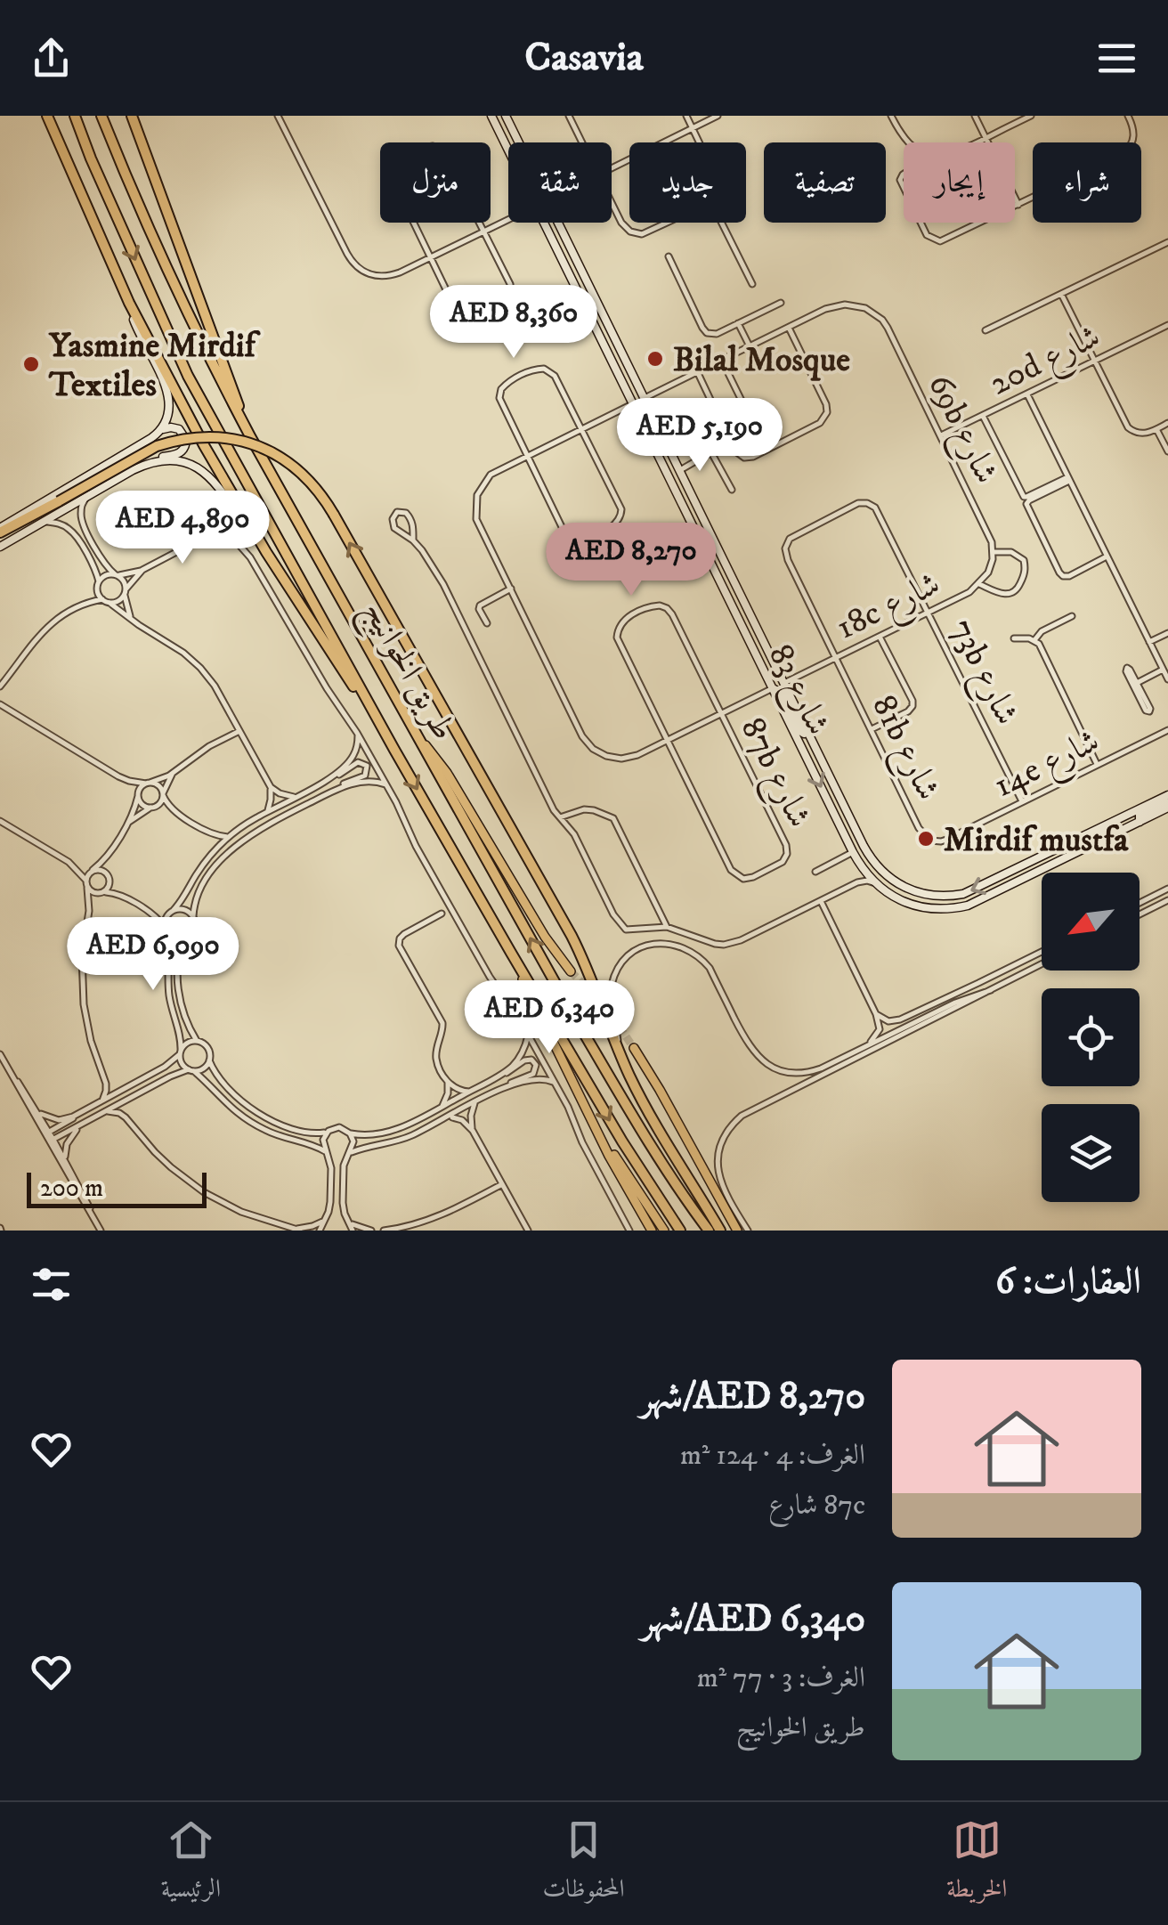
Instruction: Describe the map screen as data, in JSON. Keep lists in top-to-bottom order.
{
  "streets": {
    "highway": ["طريق الخوانيج"],
    "street": [
      "20d شارع",
      "69b شارع",
      "18c شارع",
      "73b شارع",
      "شارع 83",
      "81b شارع",
      "14e شارع",
      "87b شارع"
    ]
  },
  "crossings": [
    ["20d شارع", "69b شارع"],
    ["69b شارع", "18c شارع"],
    ["18c شارع", "73b شارع"],
    ["18c شارع", "شارع 83"],
    ["18c شارع", "81b شارع"],
    ["73b شارع", "81b شارع"],
    ["73b شارع", "14e شارع"],
    ["81b شارع", "14e شارع"]
  ],
  "places": ["Bilal Mosque", "Yasmine Mirdif Textiles", "Mirdif mustfa"],
  "scale_bar": "200 m",
  "north": "bottom left",
  "page": {
    "header": "Casavia",
    "chip": [
      "شراء",
      "إيجار",
      "تصفية",
      "جديد",
      "شقة",
      "منزل"
    ],
    "price": [
      "AED 8,360",
      "AED 5,190",
      "AED 4,890",
      "AED 8,270",
      "AED 6,090",
      "AED 6,340"
    ],
    "scale": "200 m",
    "heading": "العقارات: 6",
    "list": [
      {
        "name": "AED 8,270/شهر",
        "note": "الغرف: 4 · 124 m² · 87c شارع"
      },
      {
        "name": "AED 6,340/شهر",
        "note": "الغرف: 3 · 77 m² · طريق الخوانيج"
      }
    ],
    "tabs": ["الخريطة", "المحفوظات", "الرئيسية"]
  }
}
